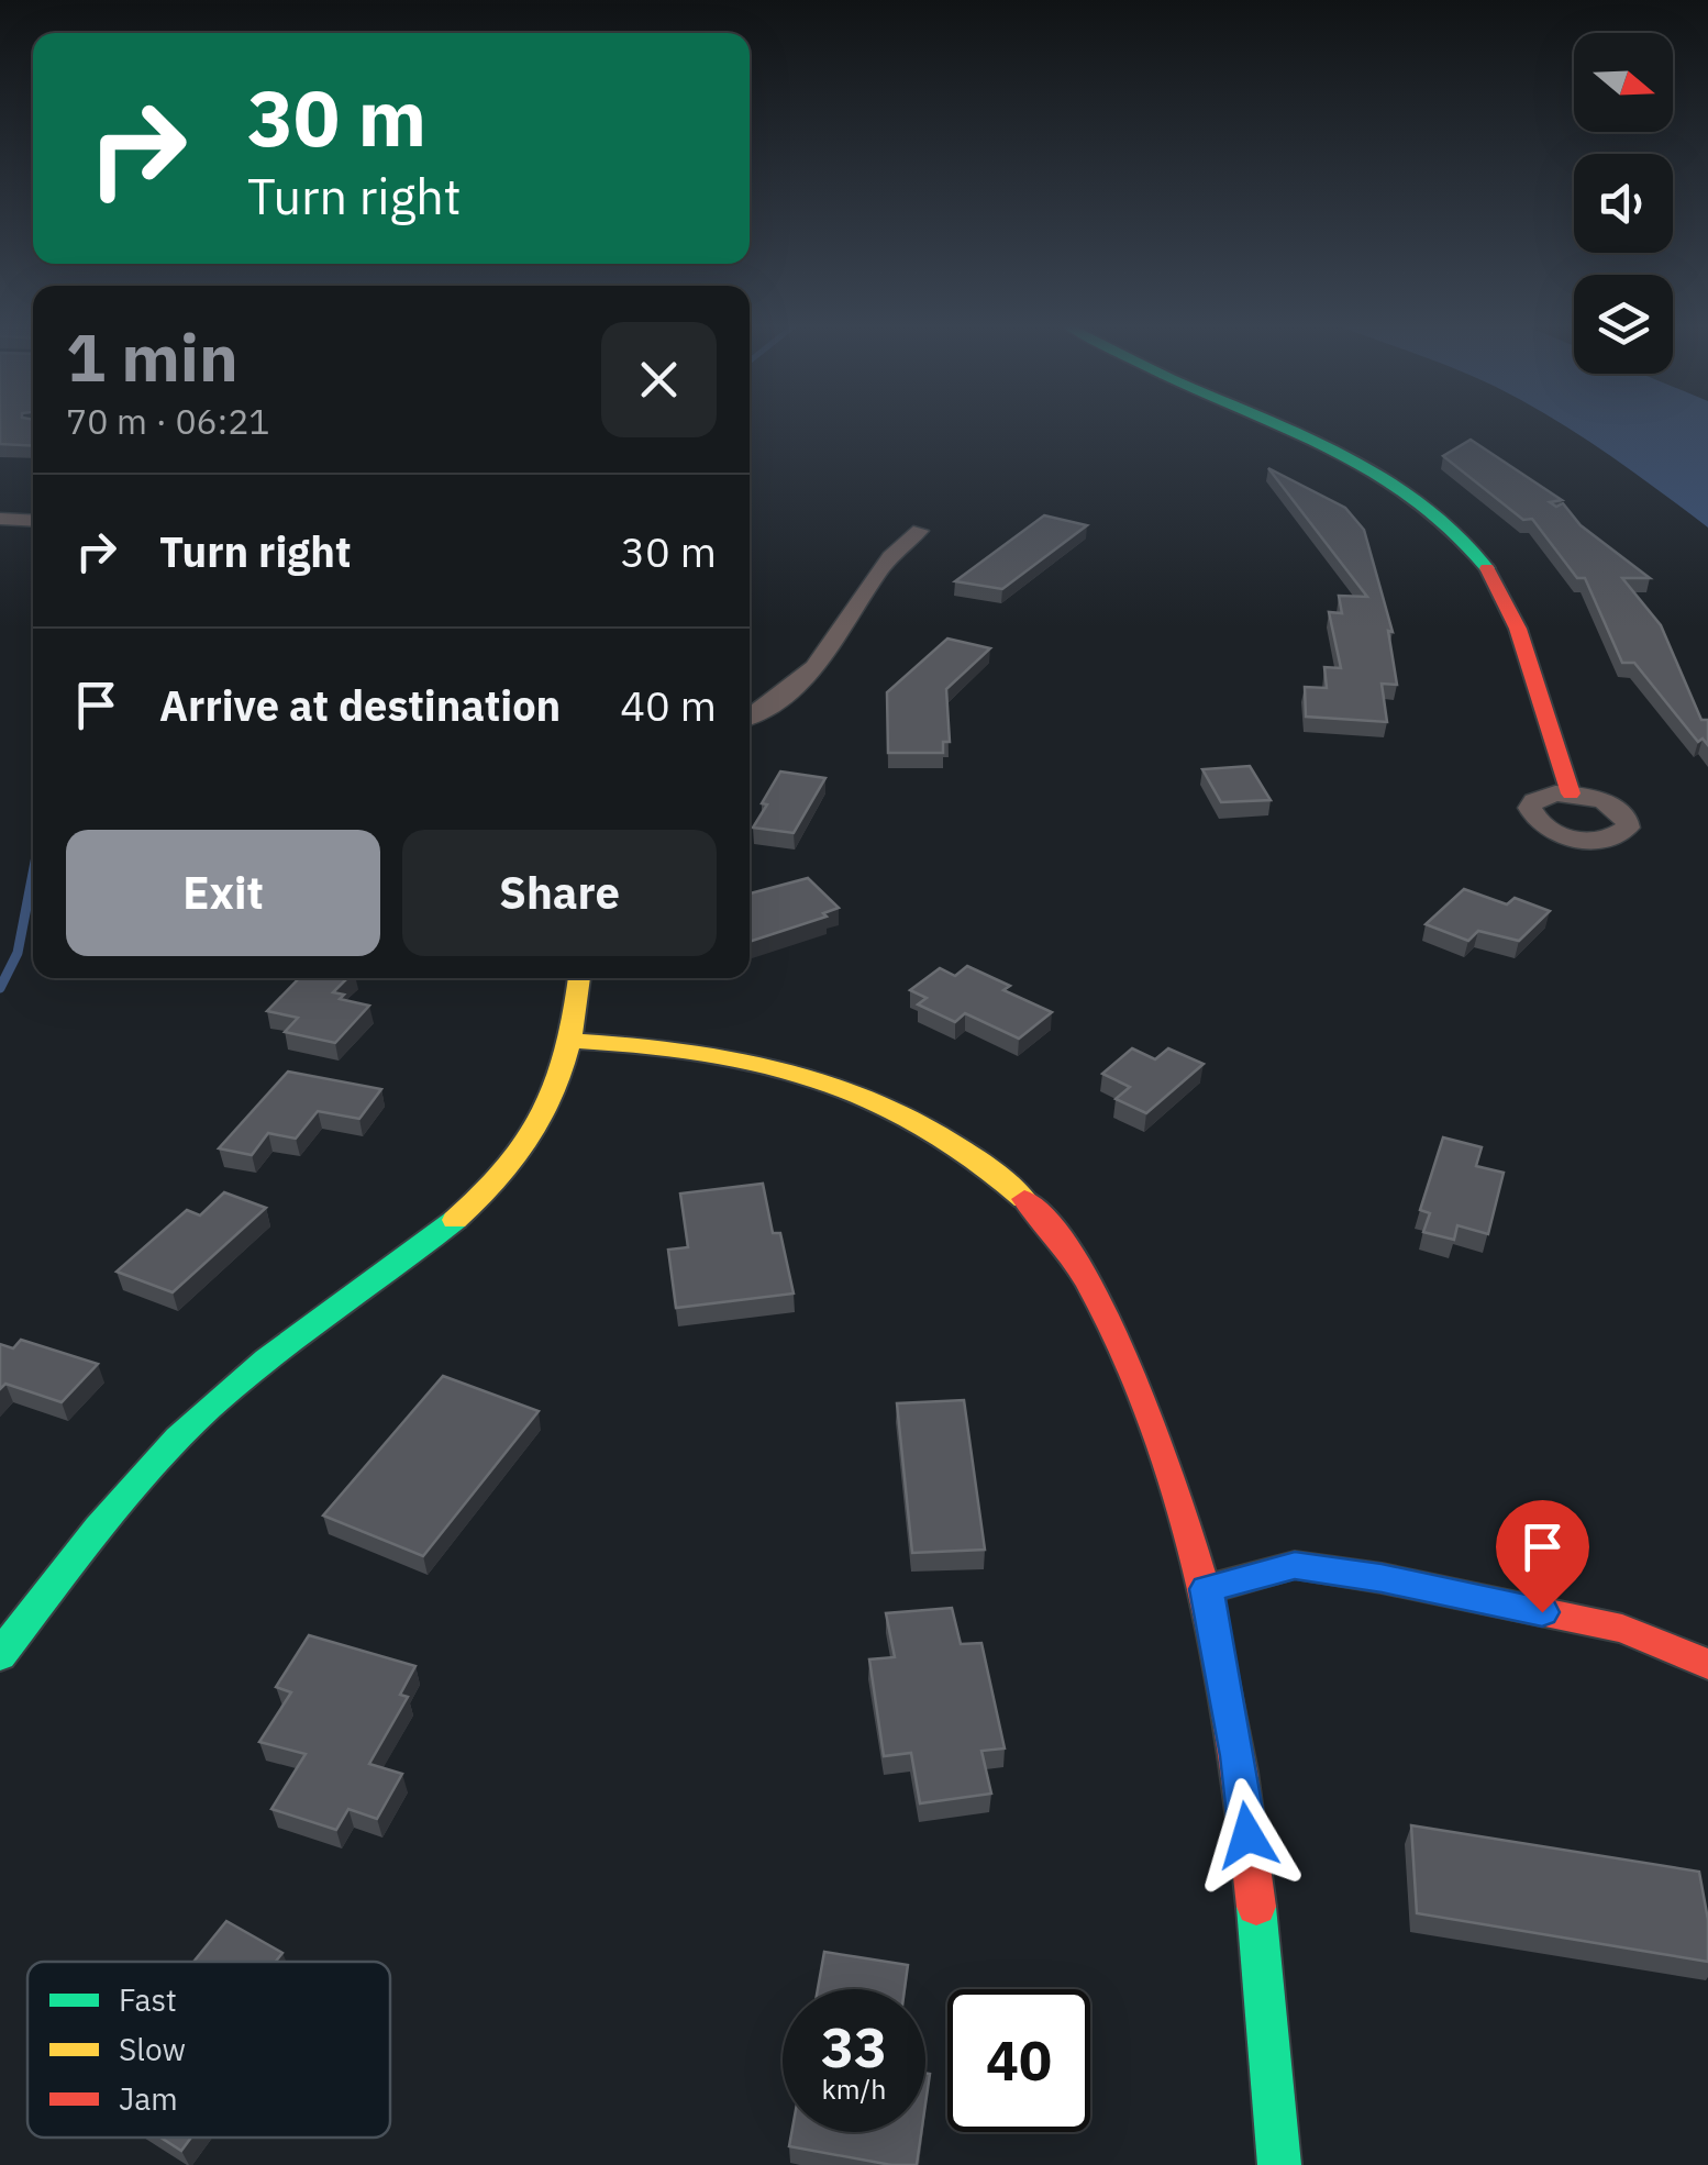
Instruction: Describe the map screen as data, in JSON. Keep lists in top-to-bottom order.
{
  "legend": ["Fast", "Slow", "Jam"],
  "north": "right",
  "page": {
    "turn": ["30 m", "Turn right"],
    "heading": ["1 min", "70 m · 06:21"],
    "list": [
      {
        "name": "Turn right",
        "value": "30 m"
      },
      {
        "name": "Arrive at destination",
        "value": "40 m"
      }
    ],
    "buttons": ["Exit", "Share"],
    "speed": "33 km/h",
    "limit": "40"
  }
}
